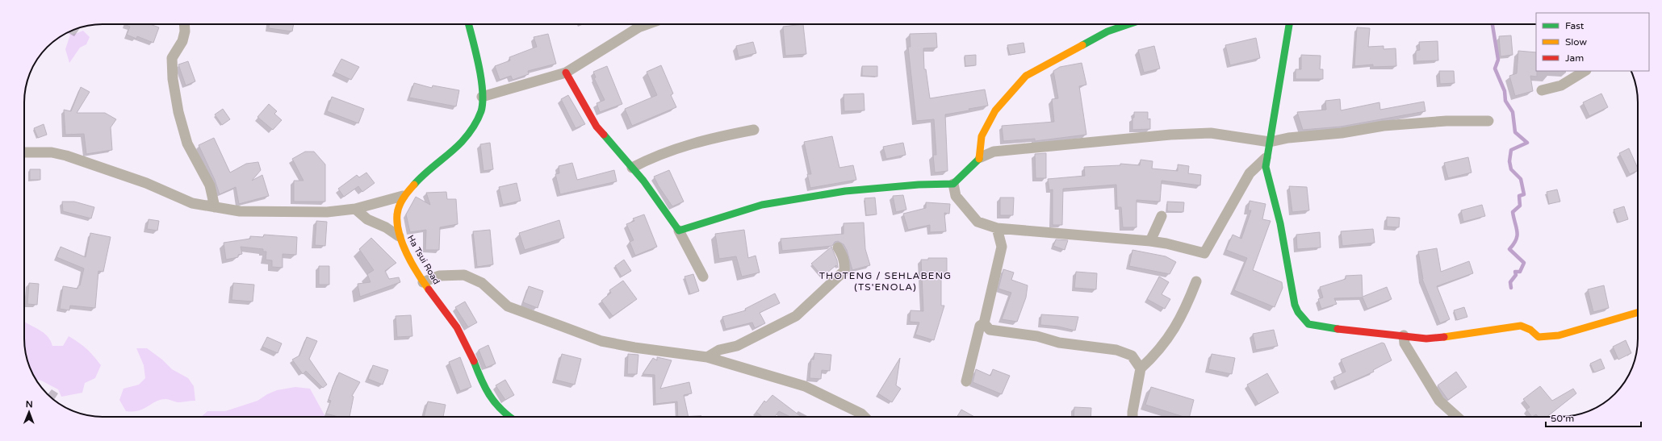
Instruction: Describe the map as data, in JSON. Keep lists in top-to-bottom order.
{
  "streets": {
    "street": ["Ha Tsui Road"]
  },
  "districts": ["THOTENG / SEHLABENG (TS'ENOLA)"],
  "legend": ["Fast", "Slow", "Jam"],
  "scale_bar": "50 m",
  "north": "top"
}
